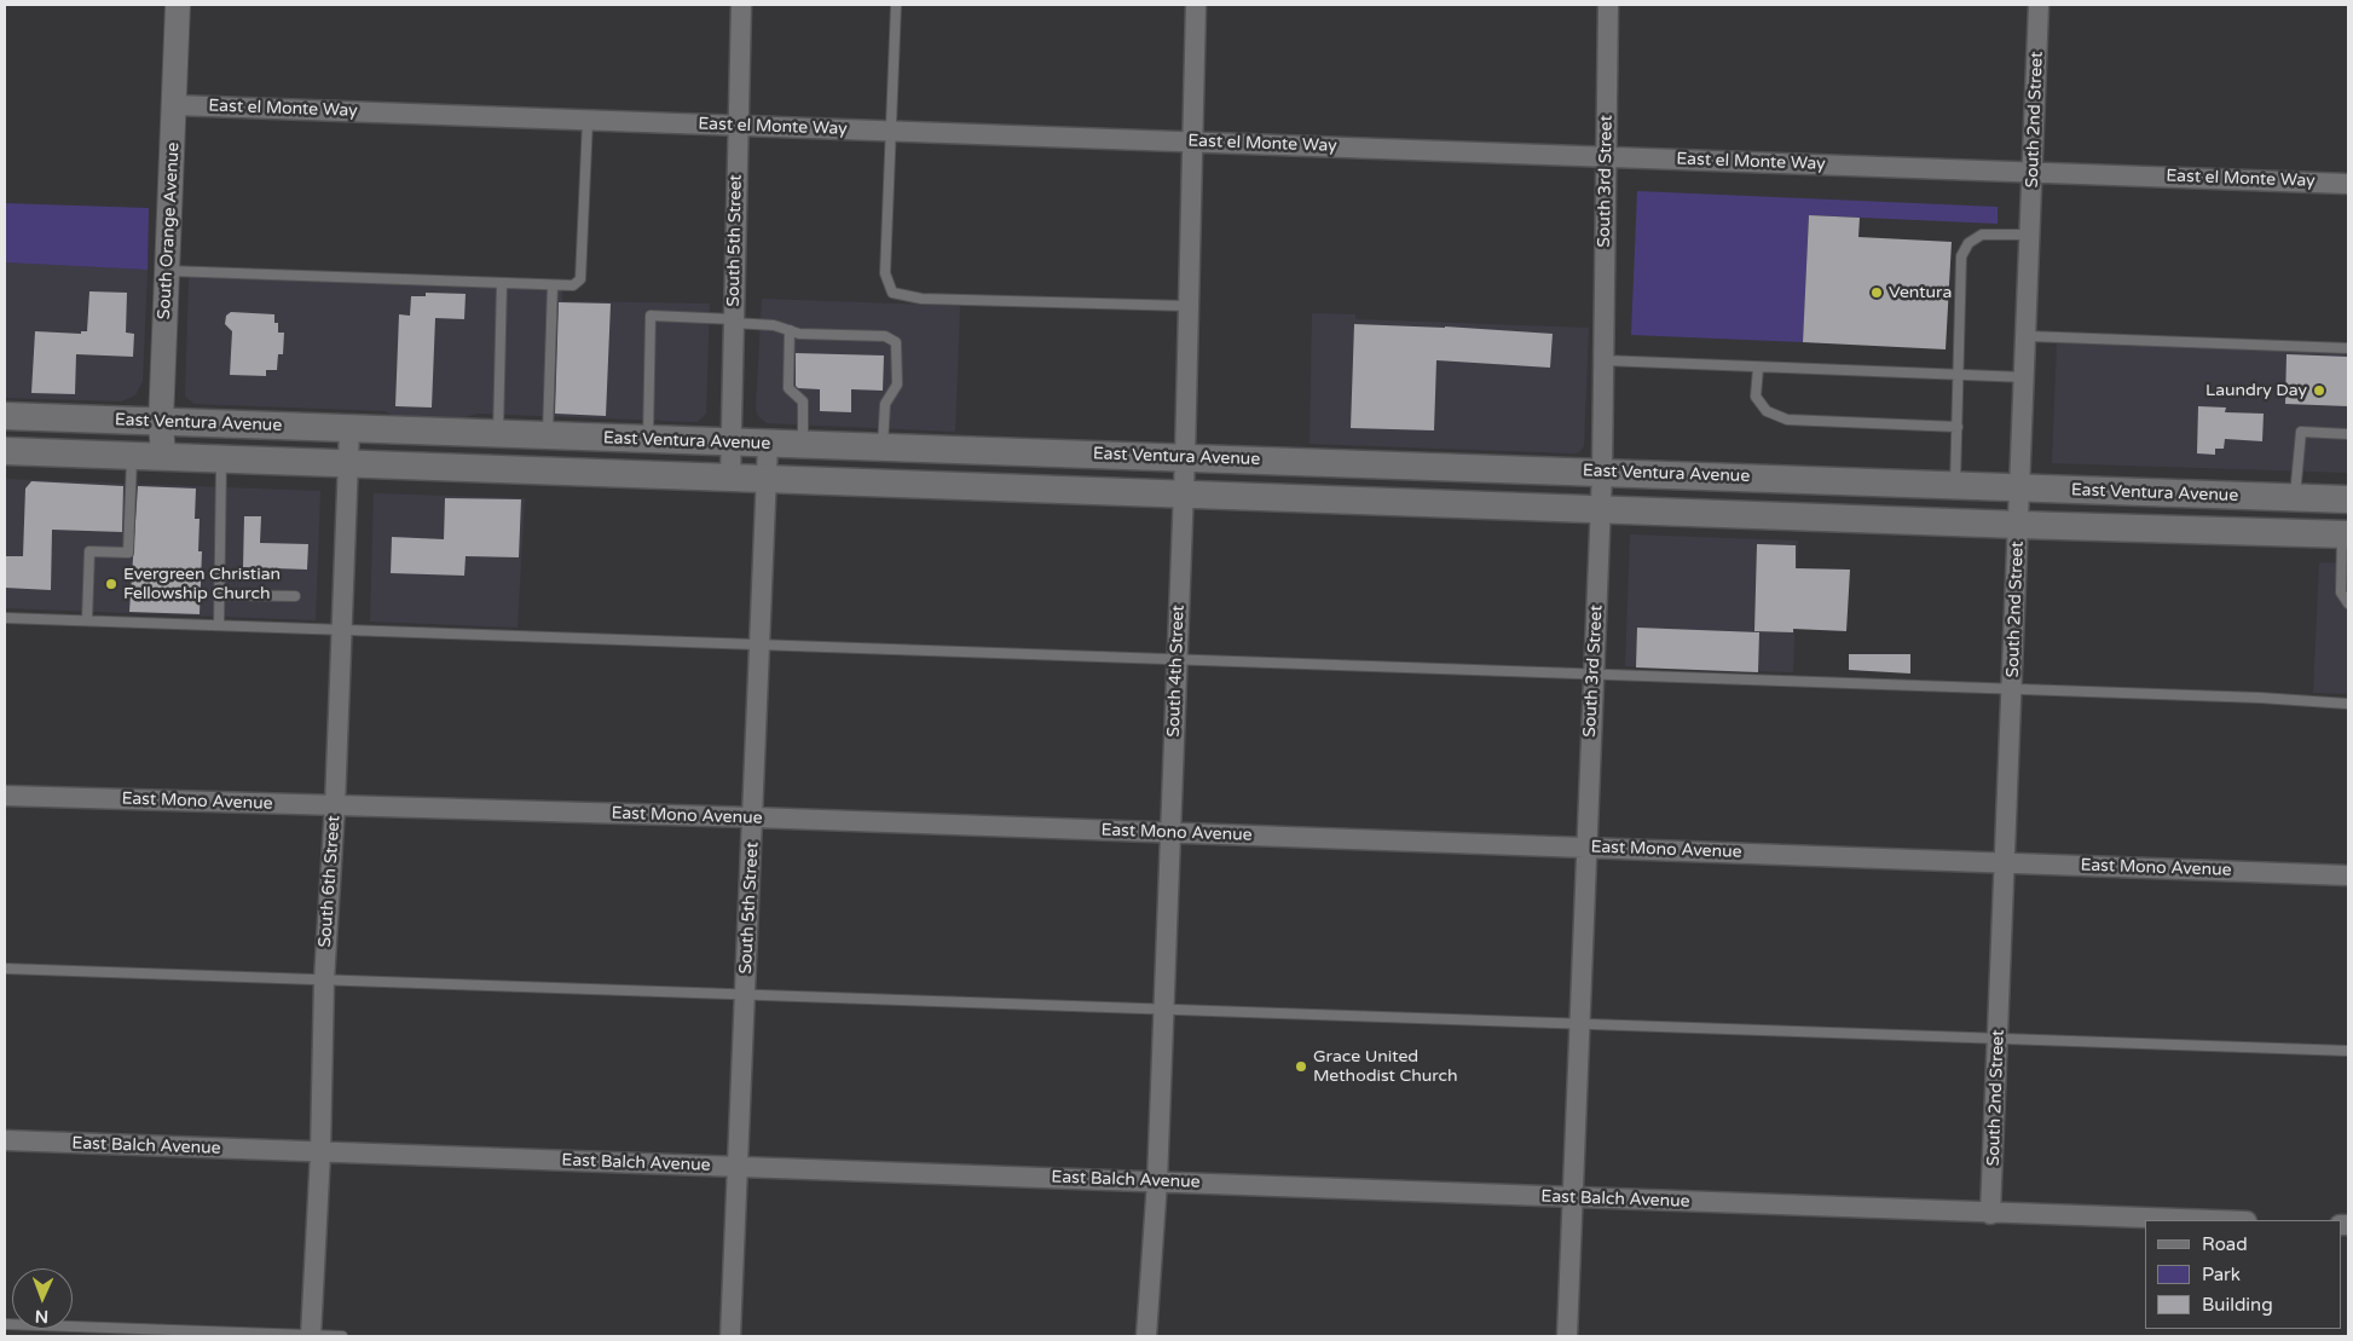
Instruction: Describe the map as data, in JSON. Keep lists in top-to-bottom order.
{
  "streets": {
    "main road": ["East Ventura Avenue"],
    "street": [
      "East el Monte Way",
      "South 2nd Street",
      "South 3rd Street",
      "South Orange Avenue",
      "South 5th Street",
      "South 4th Street",
      "East Mono Avenue",
      "South 6th Street",
      "East Balch Avenue"
    ]
  },
  "crossings": [
    ["East el Monte Way", "South 2nd Street"],
    ["East el Monte Way", "South 3rd Street"],
    ["East el Monte Way", "South Orange Avenue"],
    ["East el Monte Way", "South 5th Street"],
    ["East el Monte Way", "South 4th Street"],
    ["South 2nd Street", "East Ventura Avenue"],
    ["South 2nd Street", "East Mono Avenue"],
    ["South 2nd Street", "East Balch Avenue"],
    ["South 3rd Street", "East Ventura Avenue"],
    ["South 3rd Street", "East Mono Avenue"],
    ["South 3rd Street", "East Balch Avenue"],
    ["South Orange Avenue", "East Ventura Avenue"],
    ["South 5th Street", "East Ventura Avenue"],
    ["South 5th Street", "East Mono Avenue"],
    ["South 5th Street", "East Balch Avenue"],
    ["East Ventura Avenue", "South 4th Street"],
    ["East Ventura Avenue", "South 6th Street"],
    ["South 4th Street", "East Mono Avenue"],
    ["South 4th Street", "East Balch Avenue"],
    ["East Mono Avenue", "South 6th Street"],
    ["South 6th Street", "East Balch Avenue"]
  ],
  "places": [
    "Ventura",
    "Laundry Day",
    "Evergreen Christian Fellowship Church",
    "Grace United Methodist Church"
  ],
  "legend": ["Road", "Park", "Building"],
  "north": "bottom"
}
